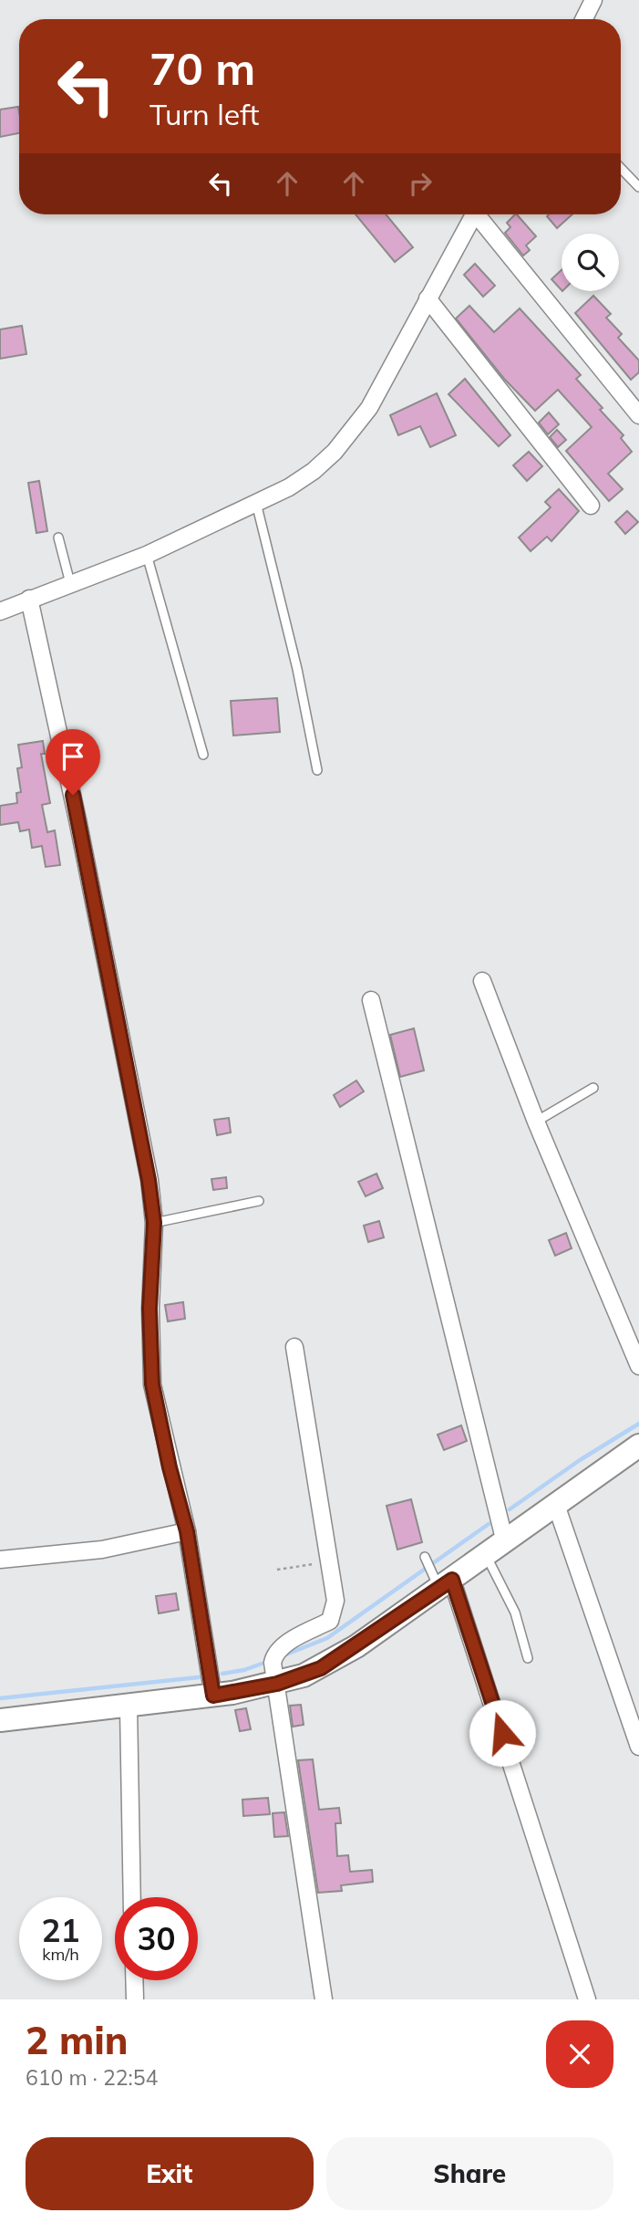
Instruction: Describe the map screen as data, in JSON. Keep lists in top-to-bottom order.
{
  "page": {
    "turn": ["70 m", "Turn left"],
    "speed": "21 km/h",
    "limit": "30",
    "heading": ["2 min", "610 m · 22:54"],
    "buttons": ["Exit", "Share"]
  }
}
